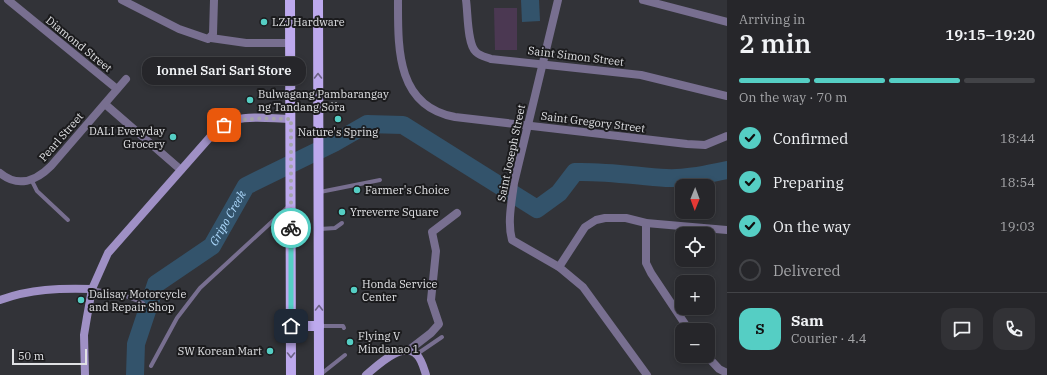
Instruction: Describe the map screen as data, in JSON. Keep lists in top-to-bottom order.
{
  "streets": {
    "street": [
      "Diamond Street",
      "Saint Simon Street",
      "Saint Gregory Street",
      "Pearl Street",
      "Saint Joseph Street"
    ]
  },
  "crossings": [
    ["Diamond Street", "Pearl Street"],
    ["Saint Simon Street", "Saint Joseph Street"],
    ["Saint Gregory Street", "Saint Joseph Street"]
  ],
  "water": ["Gripo Creek"],
  "places": [
    "LZJ Hardware",
    "Bulwagang Pambarangay ng Tandang Sora",
    "Nature's Spring",
    "Ionnel Sari Sari Store",
    "DALI Everyday Grocery",
    "Farmer's Choice",
    "Yrreverre Square",
    "Honda Service Center",
    "Dalisay Motorcycle and Repair Shop",
    "Flying V Mindanao 1",
    "SW Korean Mart"
  ],
  "scale_bar": "50 m",
  "north": "bottom",
  "page": {
    "heading": ["2 min", "Arriving in", "19:15–19:20"],
    "panel": ["Sam", "Courier · 4.4"],
    "bubble": "Ionnel Sari Sari Store",
    "bar": "On the way · 70 m",
    "list": [
      ["Confirmed", "18:44"],
      ["Preparing", "18:54"],
      ["On the way", "19:03"],
      "Delivered"
    ],
    "map_buttons": ["+", "−"],
    "round": "S",
    "scale": "50 m"
  }
}
